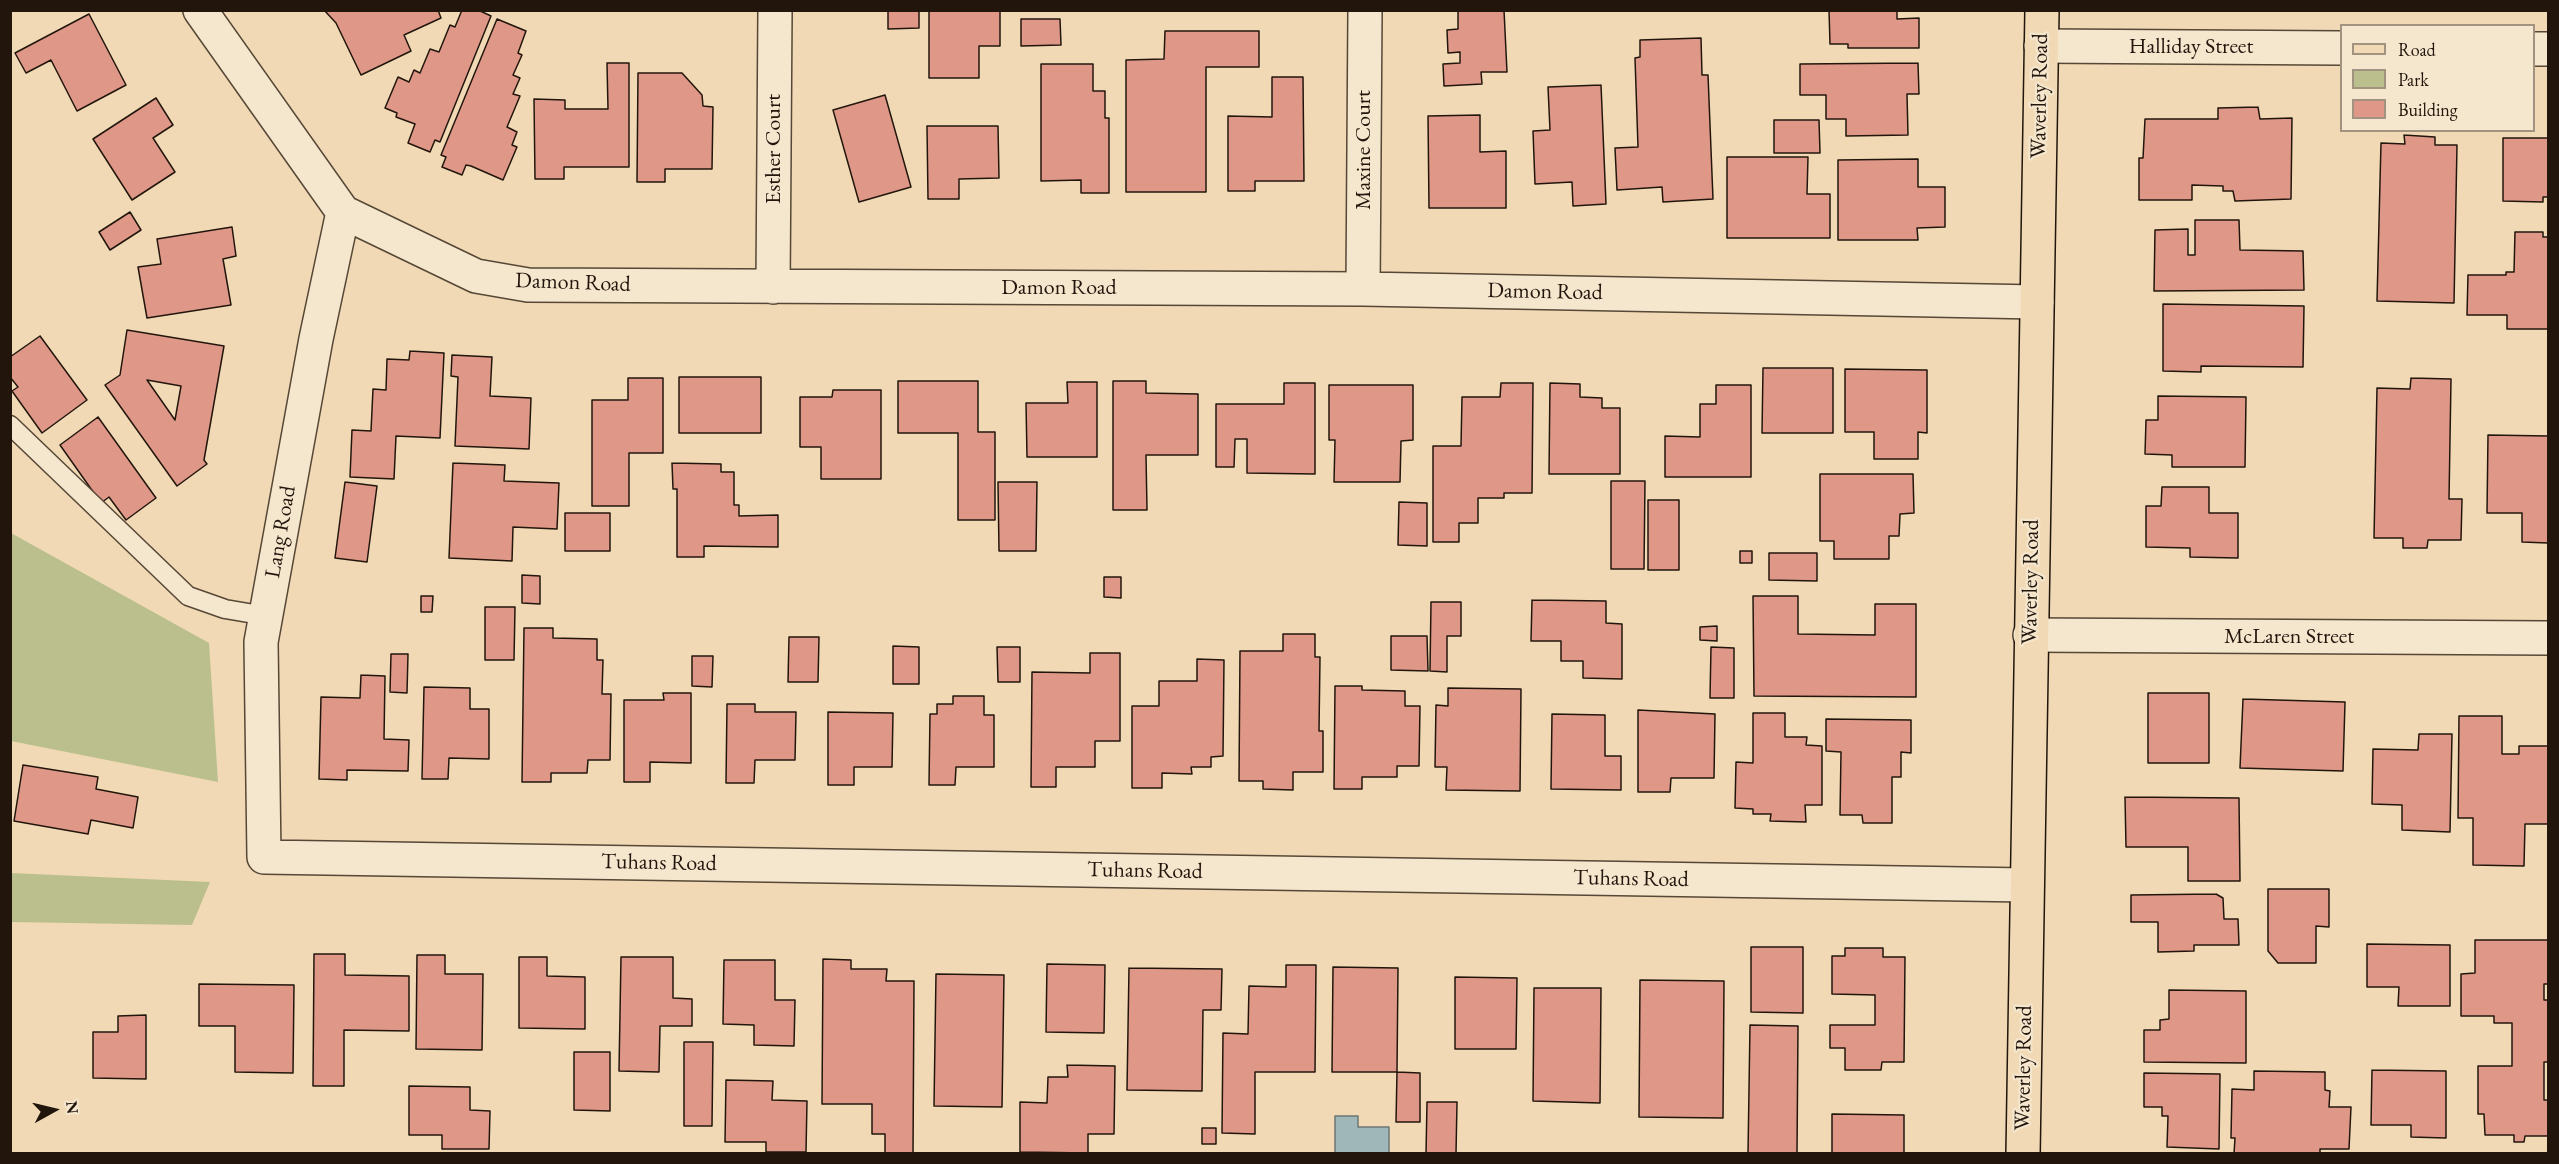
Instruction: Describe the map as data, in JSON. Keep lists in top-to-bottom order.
{
  "streets": {
    "main road": ["Waverley Road"],
    "street": [
      "Halliday Street",
      "Esther Court",
      "Maxine Court",
      "Damon Road",
      "Lang Road",
      "McLaren Street",
      "Tuhans Road"
    ]
  },
  "crossings": [
    ["Halliday Street", "Waverley Road"],
    ["Waverley Road", "Damon Road"],
    ["Waverley Road", "McLaren Street"],
    ["Waverley Road", "Tuhans Road"],
    ["Esther Court", "Damon Road"],
    ["Maxine Court", "Damon Road"],
    ["Damon Road", "Lang Road"],
    ["Lang Road", "Tuhans Road"]
  ],
  "legend": ["Road", "Park", "Building"],
  "north": "right"
}
